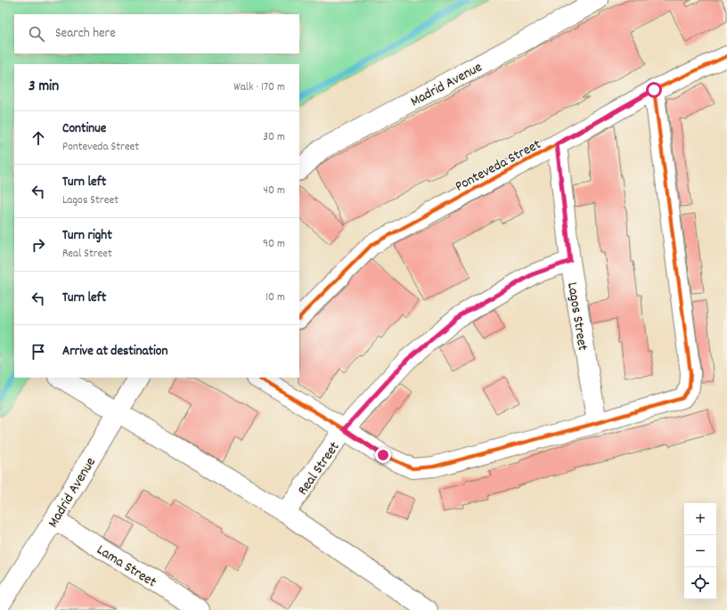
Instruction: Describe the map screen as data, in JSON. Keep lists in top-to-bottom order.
{
  "streets": {
    "street": [
      "Madrid Avenue",
      "Ponteveda Street",
      "Lagos Street",
      "Real Street",
      "Lama Street"
    ]
  },
  "crossings": [
    ["Madrid Avenue", "Lama Street"],
    ["Ponteveda Street", "Lagos Street"],
    ["Lagos Street", "Real Street"]
  ],
  "page": {
    "search": "Search here",
    "heading": ["3 min", "Walk · 170 m"],
    "list": [
      ["Continue", "Ponteveda Street", "30 m"],
      ["Turn left", "Lagos Street", "40 m"],
      ["Turn right", "Real Street", "90 m"],
      ["Turn left", "10 m"],
      "Arrive at destination"
    ],
    "map_buttons": ["+", "−"]
  }
}
